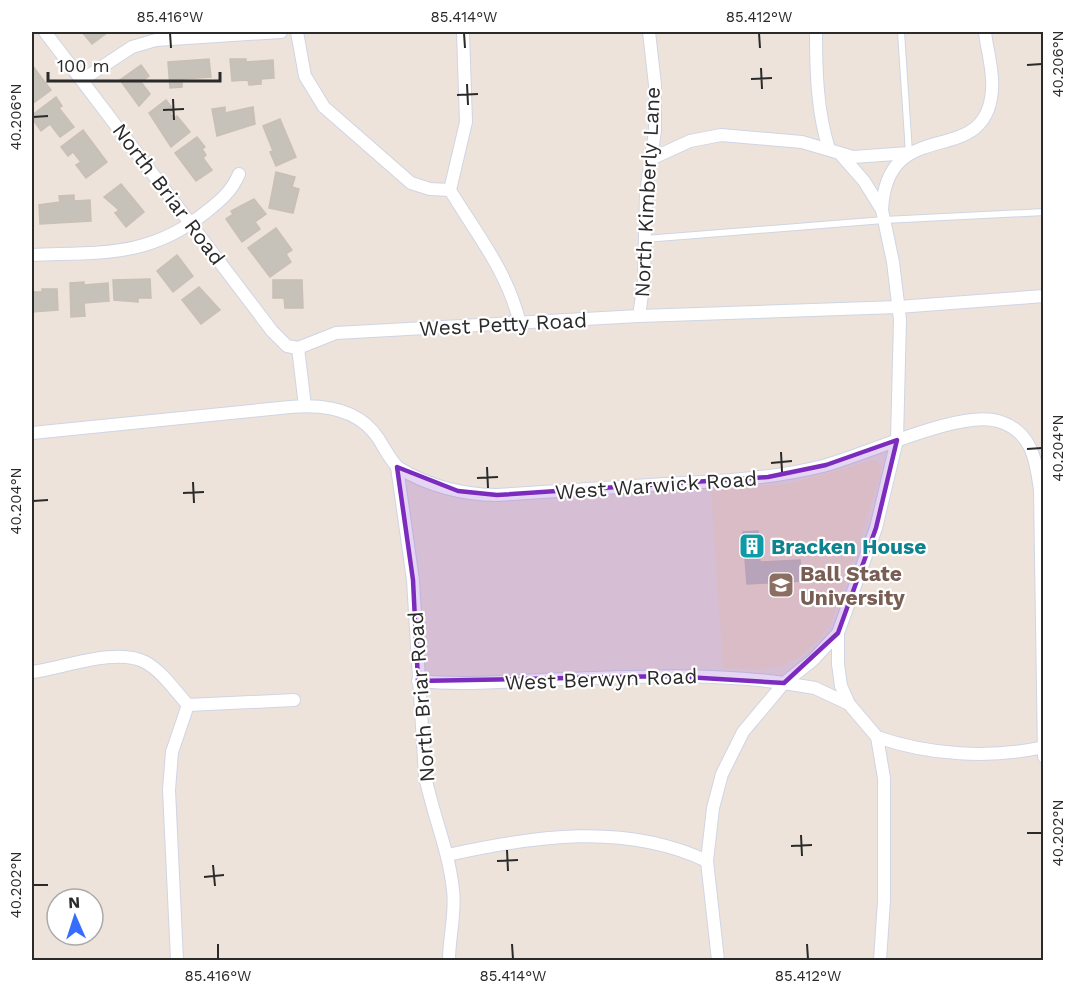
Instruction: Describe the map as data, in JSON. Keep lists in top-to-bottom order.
{
  "streets": {
    "street": [
      "North Kimberly Lane",
      "North Briar Road",
      "West Petty Road",
      "West Warwick Road",
      "West Berwyn Road"
    ]
  },
  "crossings": [
    ["North Kimberly Lane", "West Petty Road"],
    ["North Briar Road", "West Petty Road"],
    ["North Briar Road", "West Warwick Road"],
    ["North Briar Road", "West Berwyn Road"]
  ],
  "places": {
    "building": ["Bracken House"],
    "school or university": ["Ball State University"]
  },
  "scale_bar": "100 m",
  "north": "top",
  "coordinates": [
    "85.416°W",
    "85.414°W",
    "85.412°W",
    "40.206°N",
    "40.204°N",
    "40.202°N"
  ]
}
